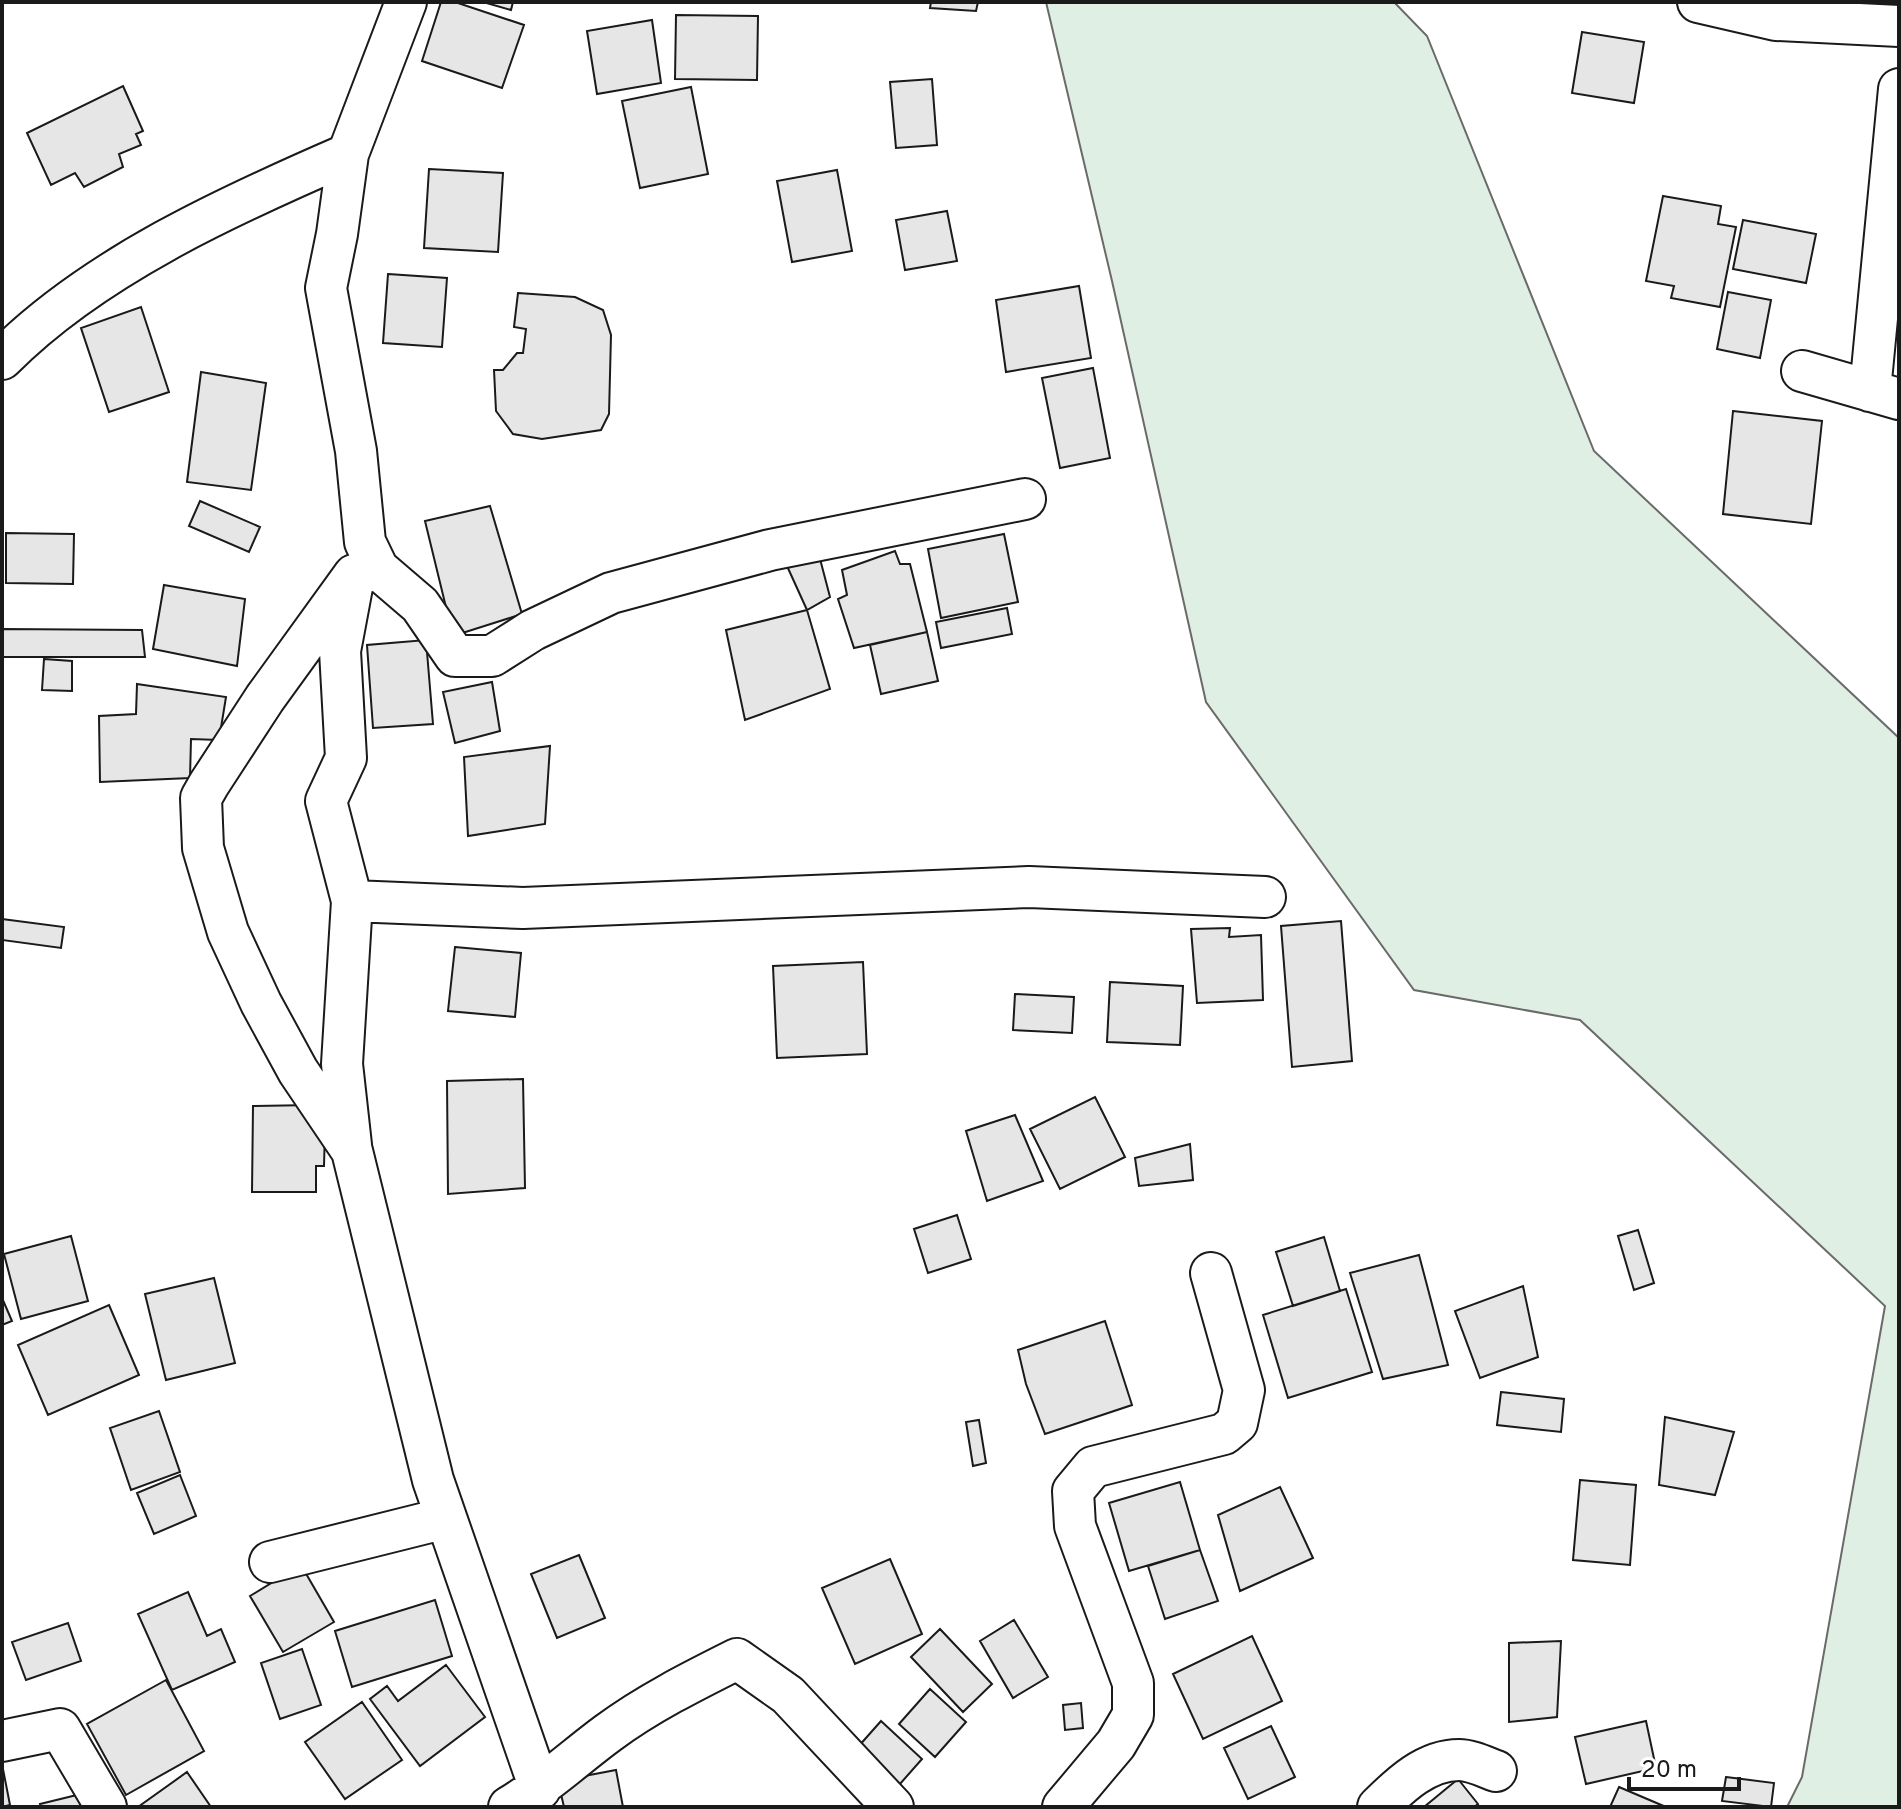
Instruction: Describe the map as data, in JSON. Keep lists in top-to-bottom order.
{
  "scale_bar": "20 m"
}
